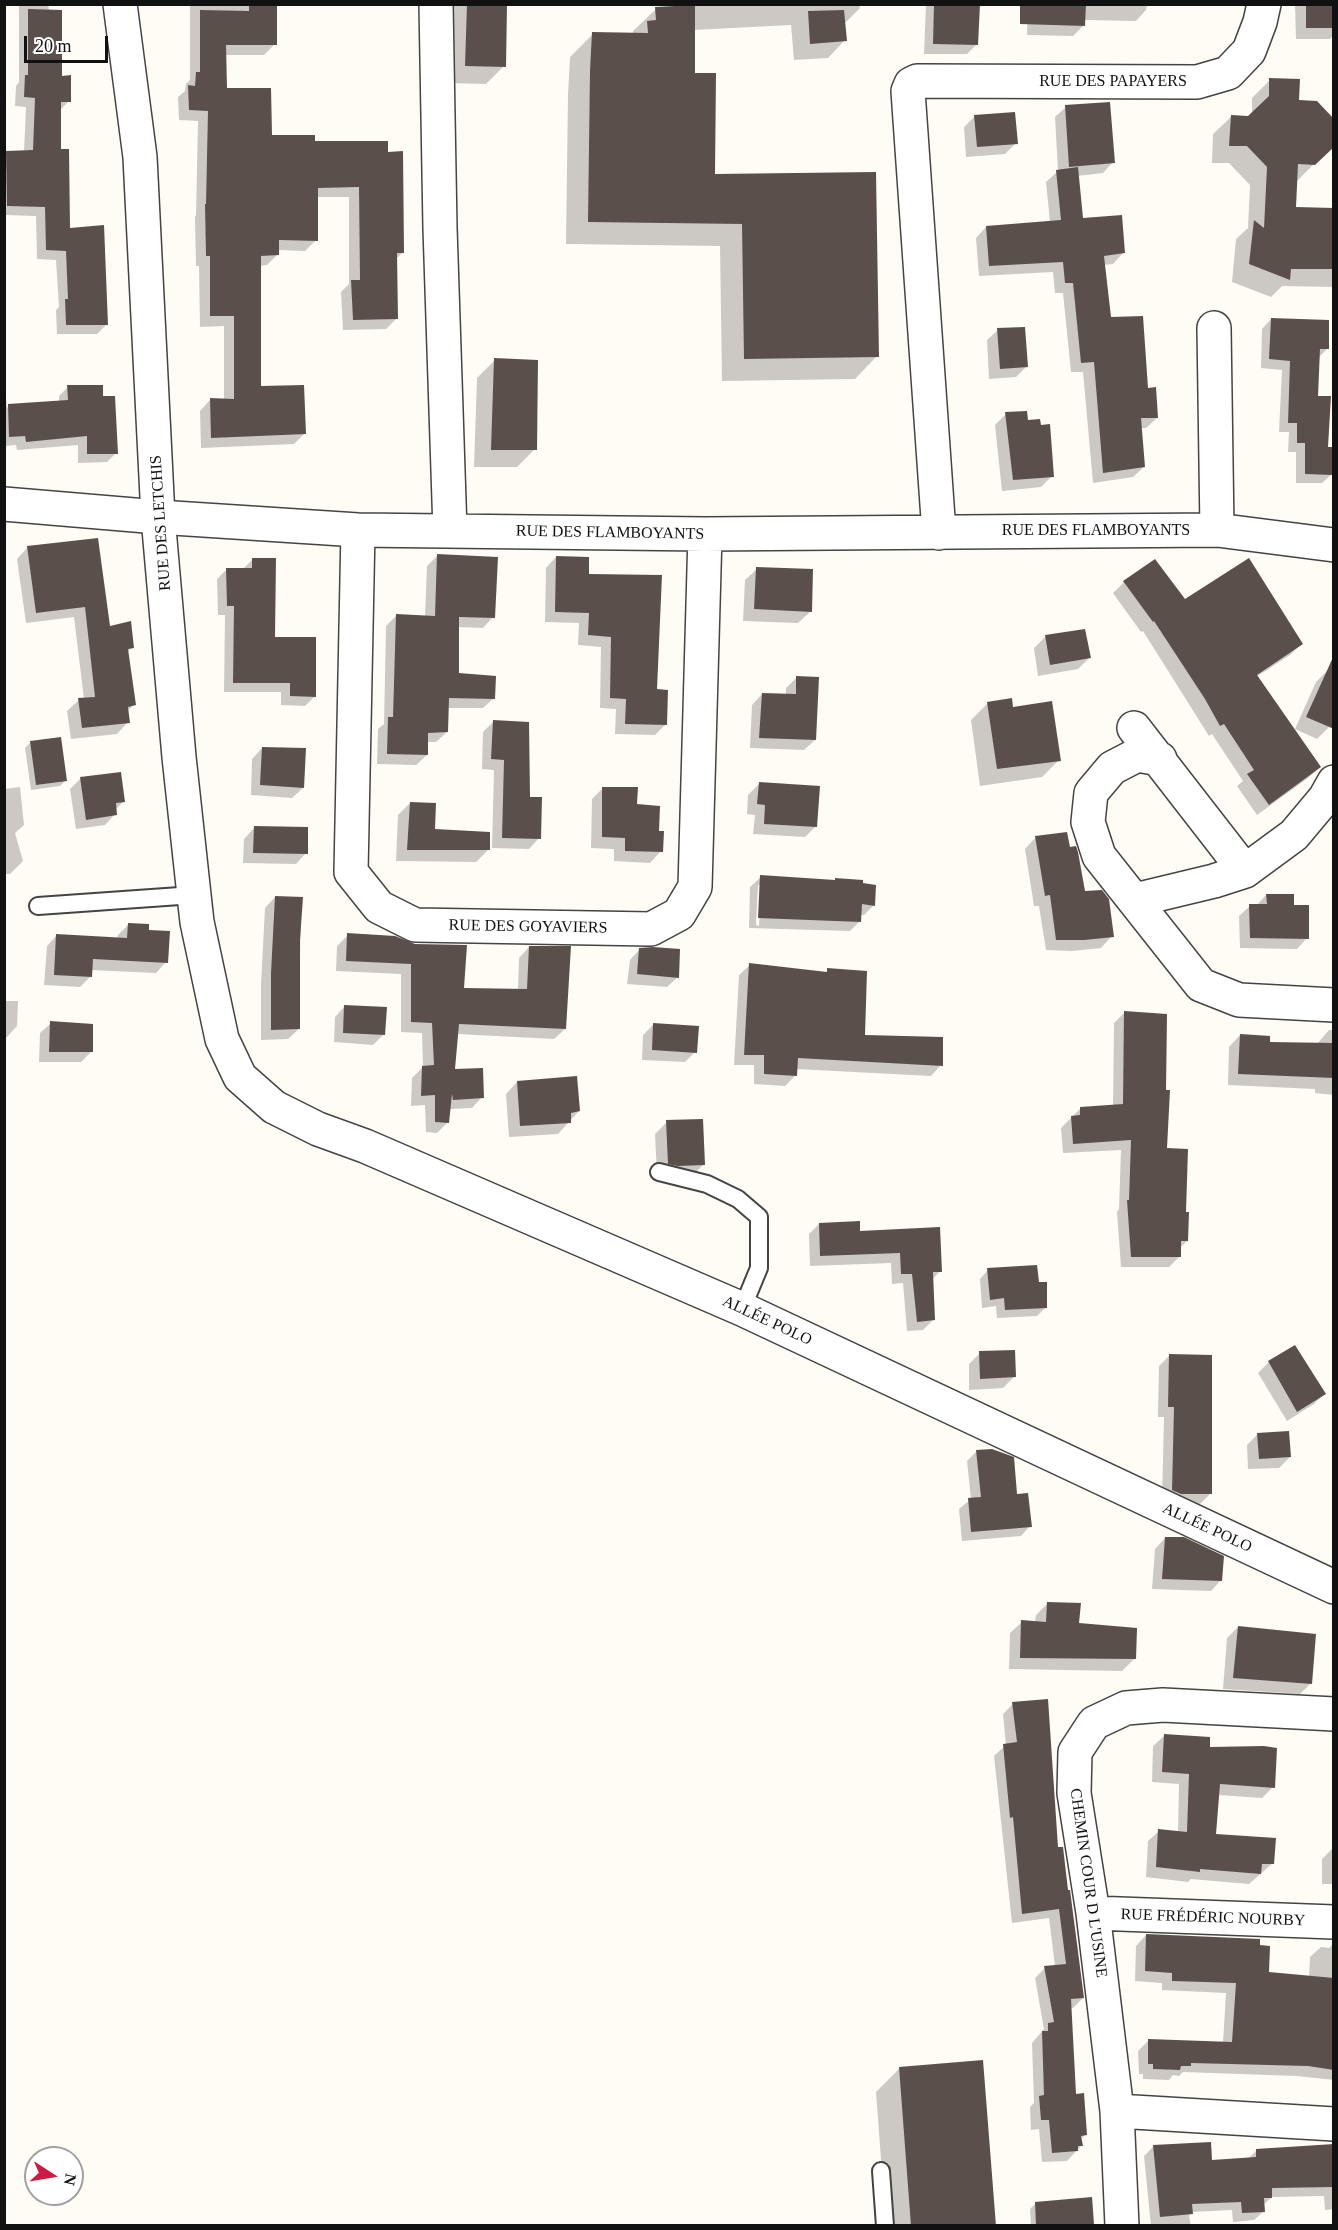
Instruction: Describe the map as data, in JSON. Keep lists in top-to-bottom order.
{
  "streets": {
    "street": [
      "RUE DES PAPAYERS",
      "RUE DES LETCHIS",
      "RUE DES FLAMBOYANTS",
      "RUE DES GOYAVIERS",
      "ALLÉE POLO",
      "CHEMIN COUR D L'USINE",
      "RUE FRÉDÉRIC NOURBY"
    ]
  },
  "crossings": [
    ["RUE DES PAPAYERS", "RUE DES FLAMBOYANTS"],
    ["RUE DES LETCHIS", "RUE DES FLAMBOYANTS"],
    ["RUE DES LETCHIS", "ALLÉE POLO"],
    ["RUE DES FLAMBOYANTS", "RUE DES GOYAVIERS"],
    ["CHEMIN COUR D L'USINE", "RUE FRÉDÉRIC NOURBY"]
  ],
  "scale_bar": "20 m",
  "north": "right"
}
